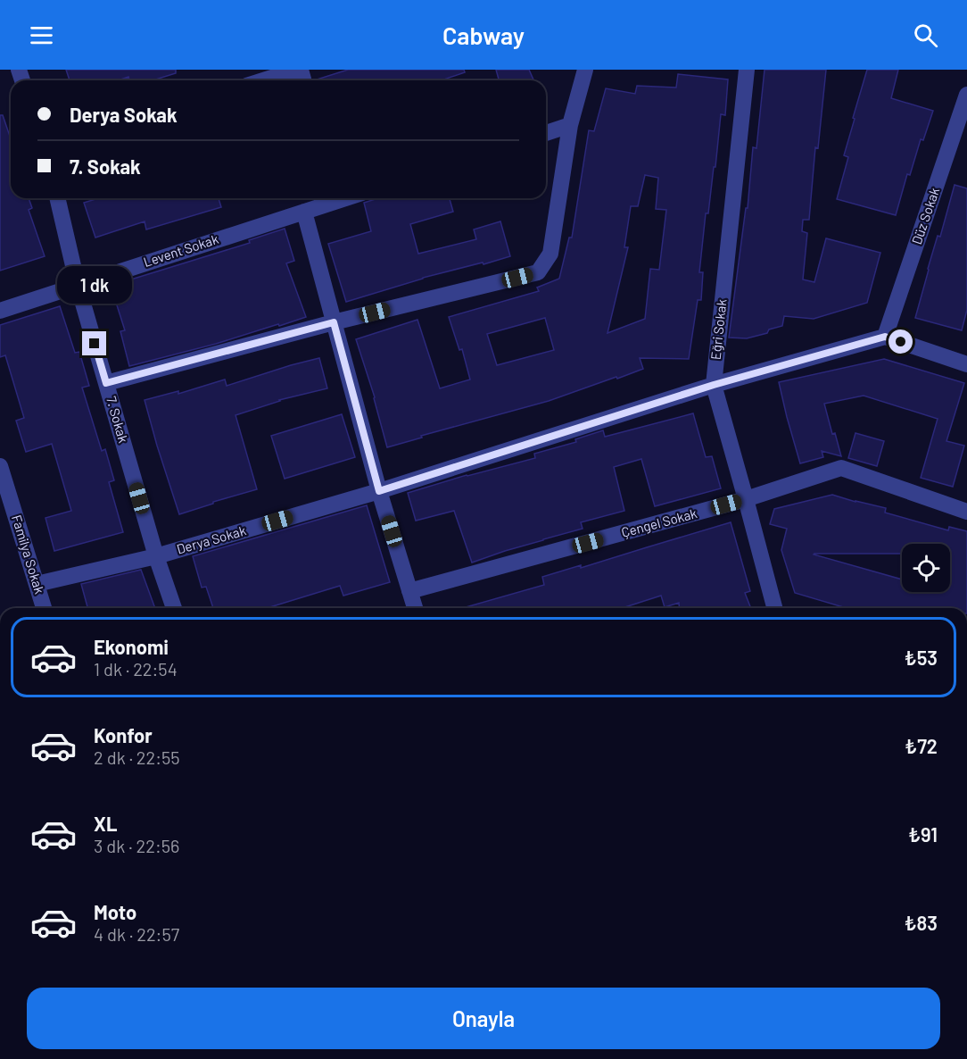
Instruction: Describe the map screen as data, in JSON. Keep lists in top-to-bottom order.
{
  "streets": {
    "street": [
      "Düz Sokak",
      "Levent Sokak",
      "Eğri Sokak",
      "7. Sokak",
      "Çengel Sokak",
      "Derya Sokak",
      "Familya Sokak"
    ]
  },
  "crossings": [
    ["Düz Sokak", "Derya Sokak"],
    ["Levent Sokak", "7. Sokak"],
    ["Eğri Sokak", "Çengel Sokak"],
    ["Eğri Sokak", "Derya Sokak"],
    ["7. Sokak", "Derya Sokak"],
    ["Derya Sokak", "Familya Sokak"]
  ],
  "page": {
    "header": "Cabway",
    "banner": ["Derya Sokak", "7. Sokak"],
    "bubble": "1 dk",
    "list": [
      {
        "name": "Ekonomi",
        "note": "1 dk · 22:54",
        "value": "₺53"
      },
      {
        "name": "Konfor",
        "note": "2 dk · 22:55",
        "value": "₺72"
      },
      {
        "name": "XL",
        "note": "3 dk · 22:56",
        "value": "₺91"
      },
      {
        "name": "Moto",
        "note": "4 dk · 22:57",
        "value": "₺83"
      }
    ],
    "buttons": "Onayla"
  }
}
